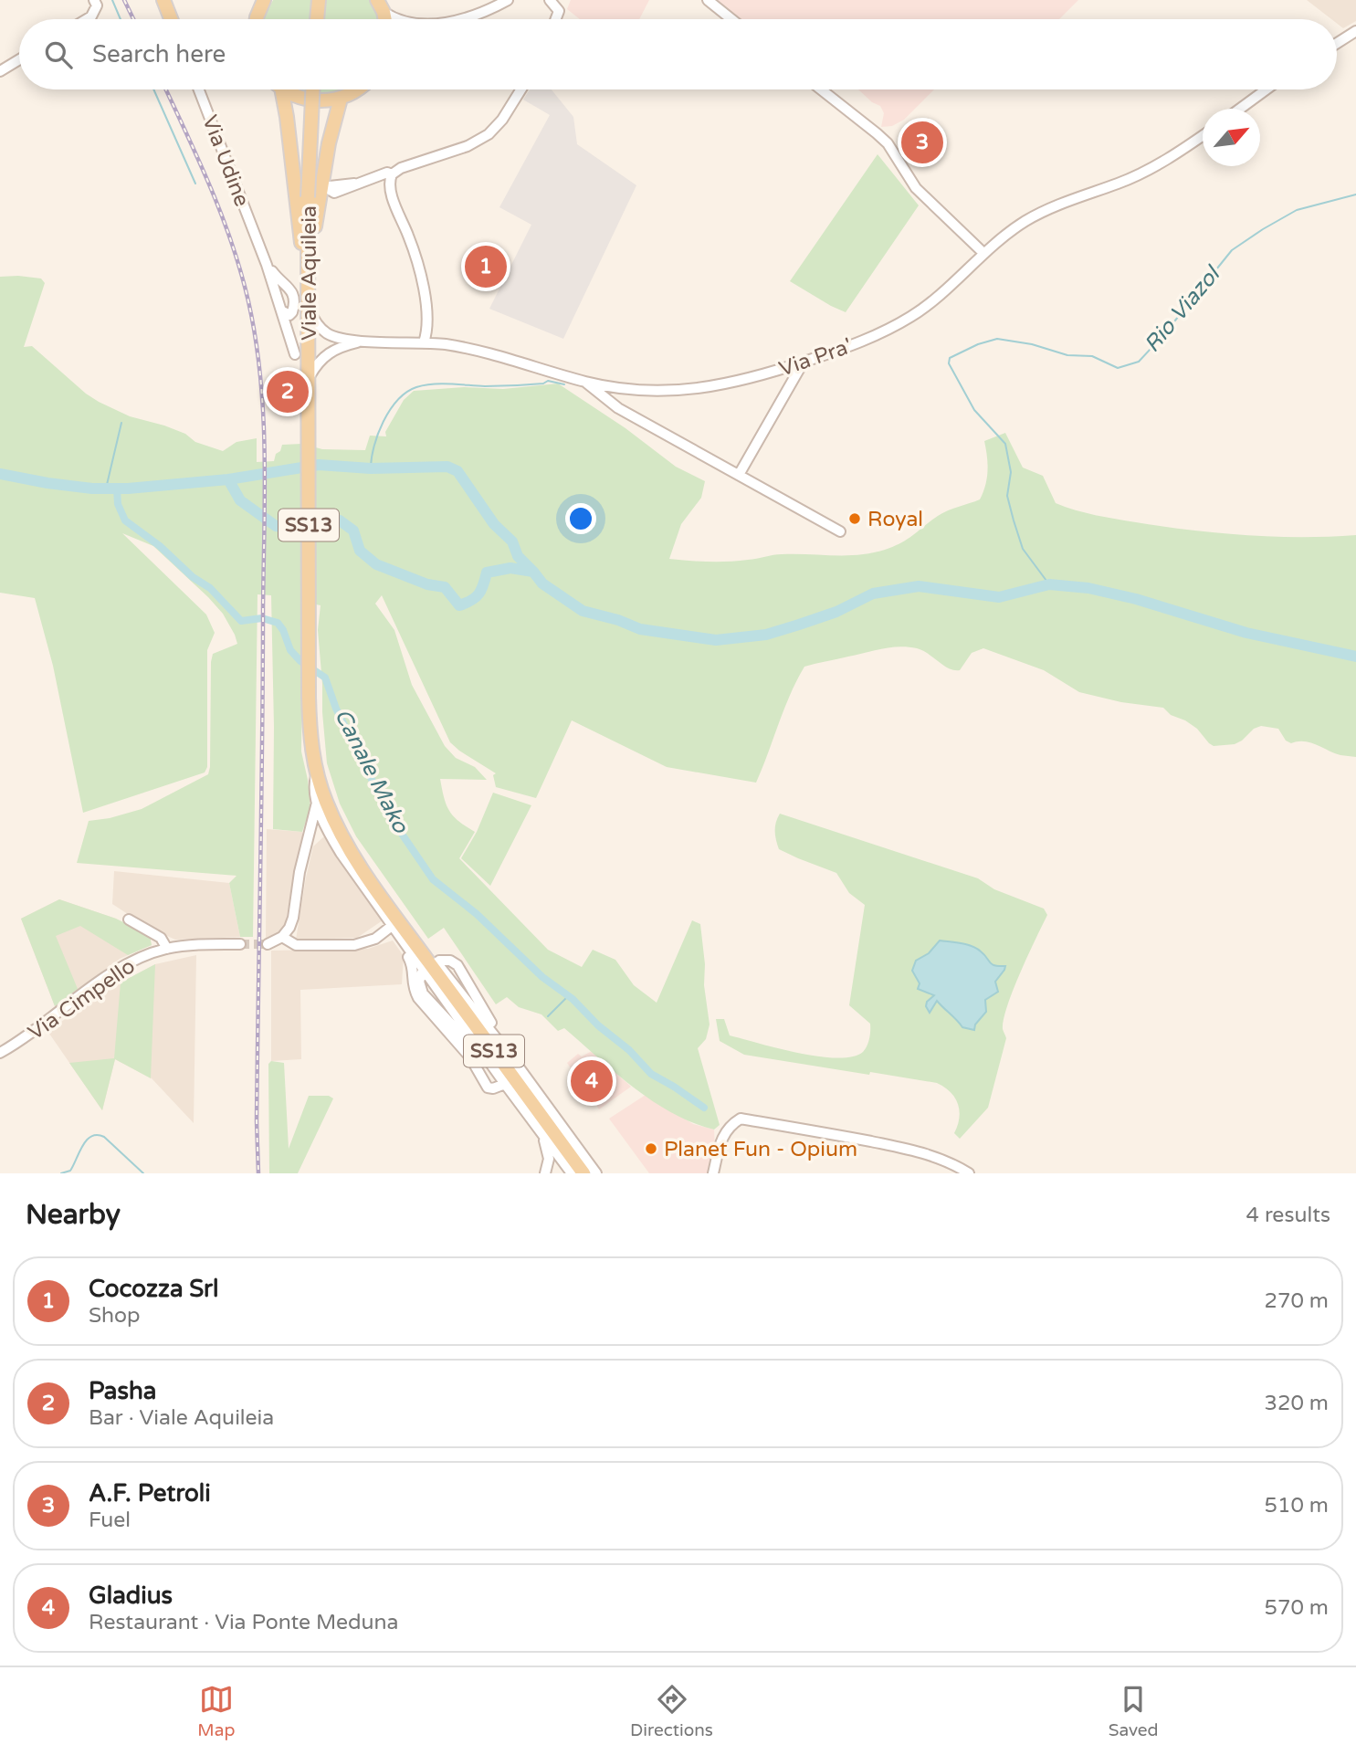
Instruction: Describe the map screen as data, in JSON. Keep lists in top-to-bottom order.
{
  "streets": {
    "main road": ["Viale Aquileia", "SS13"],
    "street": ["Via Udine", "Via Pra'", "Via Cimpello"]
  },
  "crossings": [
    ["Viale Aquileia", "Via Pra'"],
    ["Viale Aquileia", "SS13"]
  ],
  "water": ["Rio Viazol", "Canale Mako"],
  "places": ["Royal", "Planet Fun - Opium"],
  "north": "top right",
  "page": {
    "search": "Search here",
    "pins": [
      "3",
      "1",
      "2",
      "4"
    ],
    "heading": ["Nearby", "4 results"],
    "list": [
      {
        "mark": "1",
        "name": "Cocozza Srl",
        "note": "Shop",
        "value": "270 m"
      },
      {
        "mark": "2",
        "name": "Pasha",
        "note": "Bar · Viale Aquileia",
        "value": "320 m"
      },
      {
        "mark": "3",
        "name": "A.F. Petroli",
        "note": "Fuel",
        "value": "510 m"
      },
      {
        "mark": "4",
        "name": "Gladius",
        "note": "Restaurant · Via Ponte Meduna",
        "value": "570 m"
      }
    ],
    "nav": ["Map", "Directions", "Saved"]
  }
}
